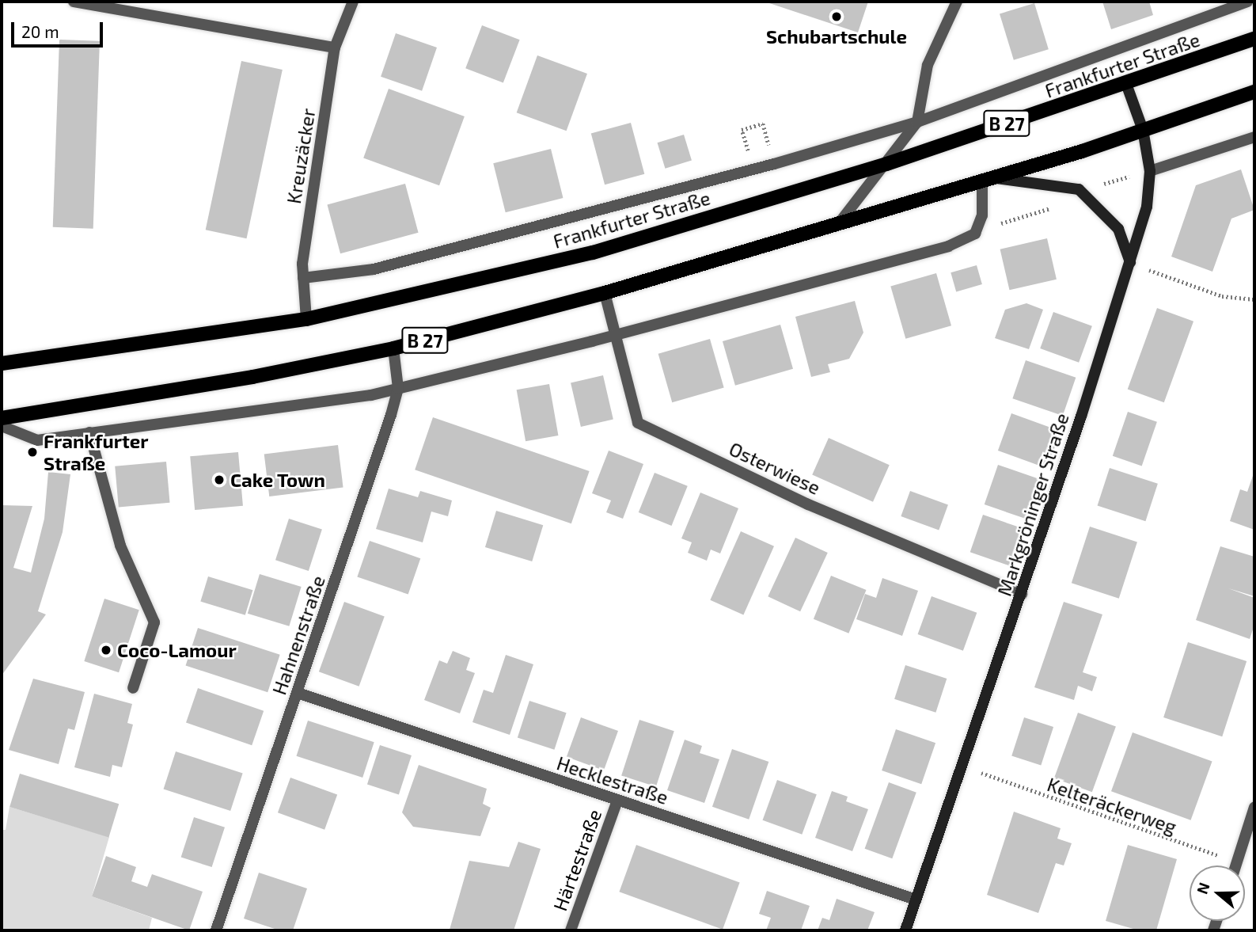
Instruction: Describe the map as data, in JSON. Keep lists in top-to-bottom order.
{
  "streets": {
    "main road": ["Frankfurter Straße", "B 27", "Markgröninger Straße"],
    "street": [
      "Kreuzäcker",
      "Osterwiese",
      "Hahnenstraße",
      "Hecklestraße",
      "Härtestraße"
    ],
    "path": ["Kelteräckerweg"]
  },
  "crossings": [
    ["Frankfurter Straße", "Kreuzäcker"],
    ["Frankfurter Straße", "Markgröninger Straße"],
    ["B 27", "Osterwiese"],
    ["B 27", "Markgröninger Straße"],
    ["B 27", "Hahnenstraße"],
    ["Osterwiese", "Markgröninger Straße"],
    ["Markgröninger Straße", "Hecklestraße"],
    ["Markgröninger Straße", "Kelteräckerweg"],
    ["Hahnenstraße", "Hecklestraße"],
    ["Hecklestraße", "Härtestraße"]
  ],
  "places": [
    "Schubartschule",
    "Frankfurter Straße",
    "Cake Town",
    "Coco-Lamour"
  ],
  "scale_bar": "20 m",
  "north": "left"
}
